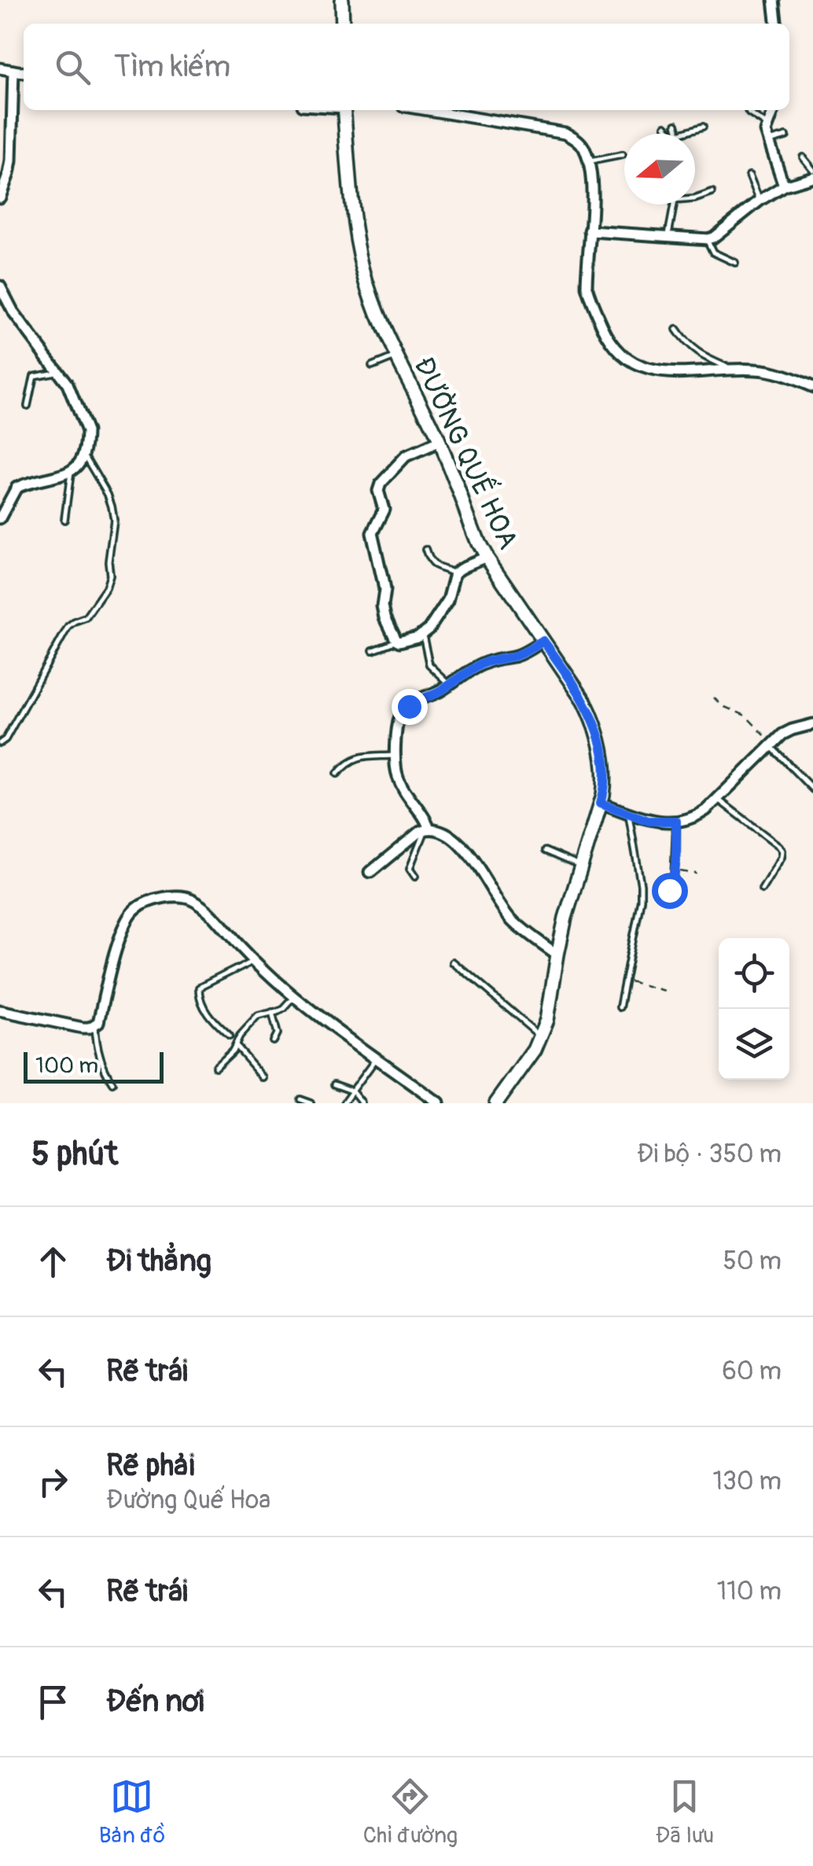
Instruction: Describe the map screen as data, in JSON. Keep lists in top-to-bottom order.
{
  "streets": {
    "street": ["ĐƯỜNG QUẾ HOA"]
  },
  "scale_bar": "100 m",
  "north": "left",
  "page": {
    "search": "Tìm kiếm",
    "scale": "100 m",
    "heading": ["5 phút", "Đi bộ · 350 m"],
    "list": [
      ["Đi thẳng", "50 m"],
      ["Rẽ trái", "60 m"],
      ["Rẽ phải", "Đường Quế Hoa", "130 m"],
      ["Rẽ trái", "110 m"],
      "Đến nơi"
    ],
    "nav": ["Bản đồ", "Chỉ đường", "Đã lưu"]
  }
}
